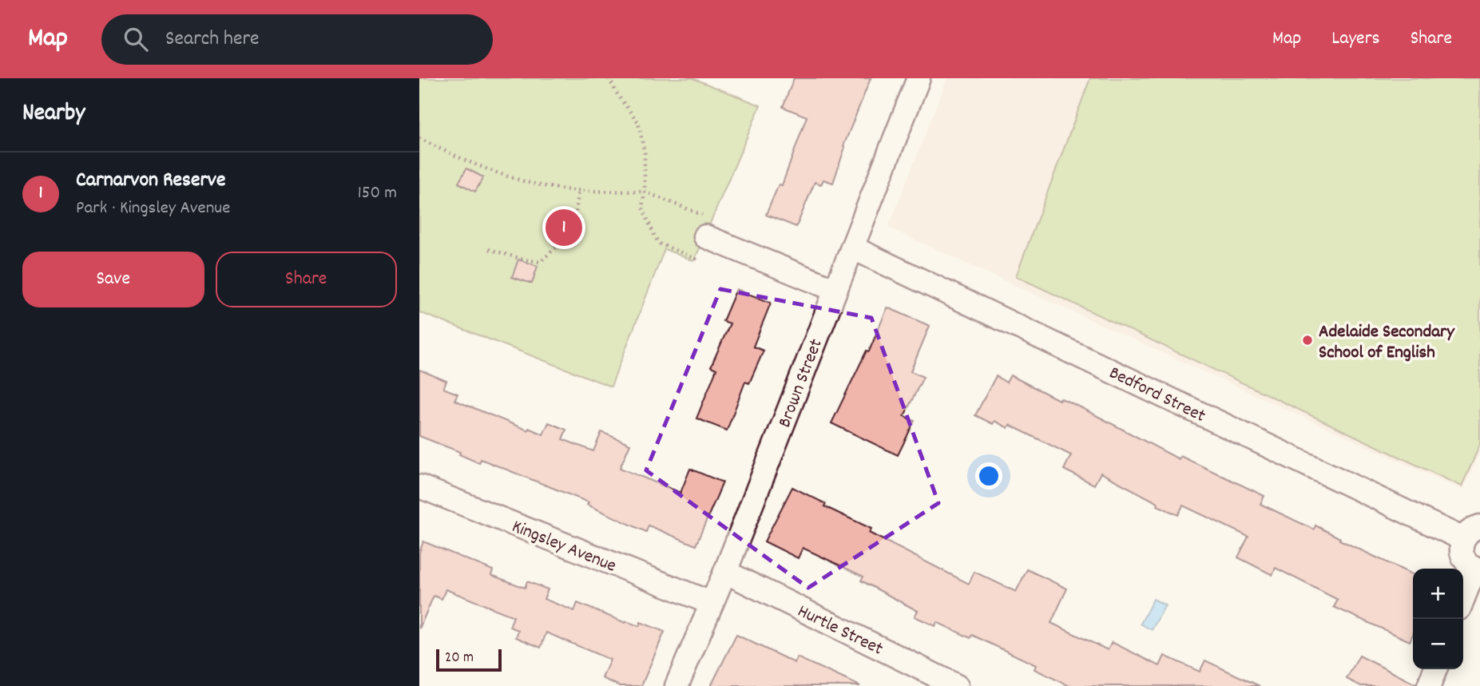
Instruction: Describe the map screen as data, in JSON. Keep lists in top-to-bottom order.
{
  "streets": {
    "street": [
      "Brown Street",
      "Bedford Street",
      "Kingsley Avenue",
      "Hurtle Street"
    ]
  },
  "crossings": [
    ["Brown Street", "Bedford Street"],
    ["Brown Street", "Kingsley Avenue"],
    ["Brown Street", "Hurtle Street"]
  ],
  "places": ["Adelaide Secondary School of English"],
  "scale_bar": "20 m",
  "page": {
    "header": "Map",
    "search": "Search here",
    "nav": ["Map", "Layers", "Share"],
    "heading": "Nearby",
    "list": [
      {
        "mark": "1",
        "name": "Carnarvon Reserve",
        "note": "Park · Kingsley Avenue",
        "value": "150 m"
      }
    ],
    "pins": "1",
    "buttons": ["Save", "Share"],
    "map_buttons": ["+", "−"],
    "scale": "20 m"
  }
}
